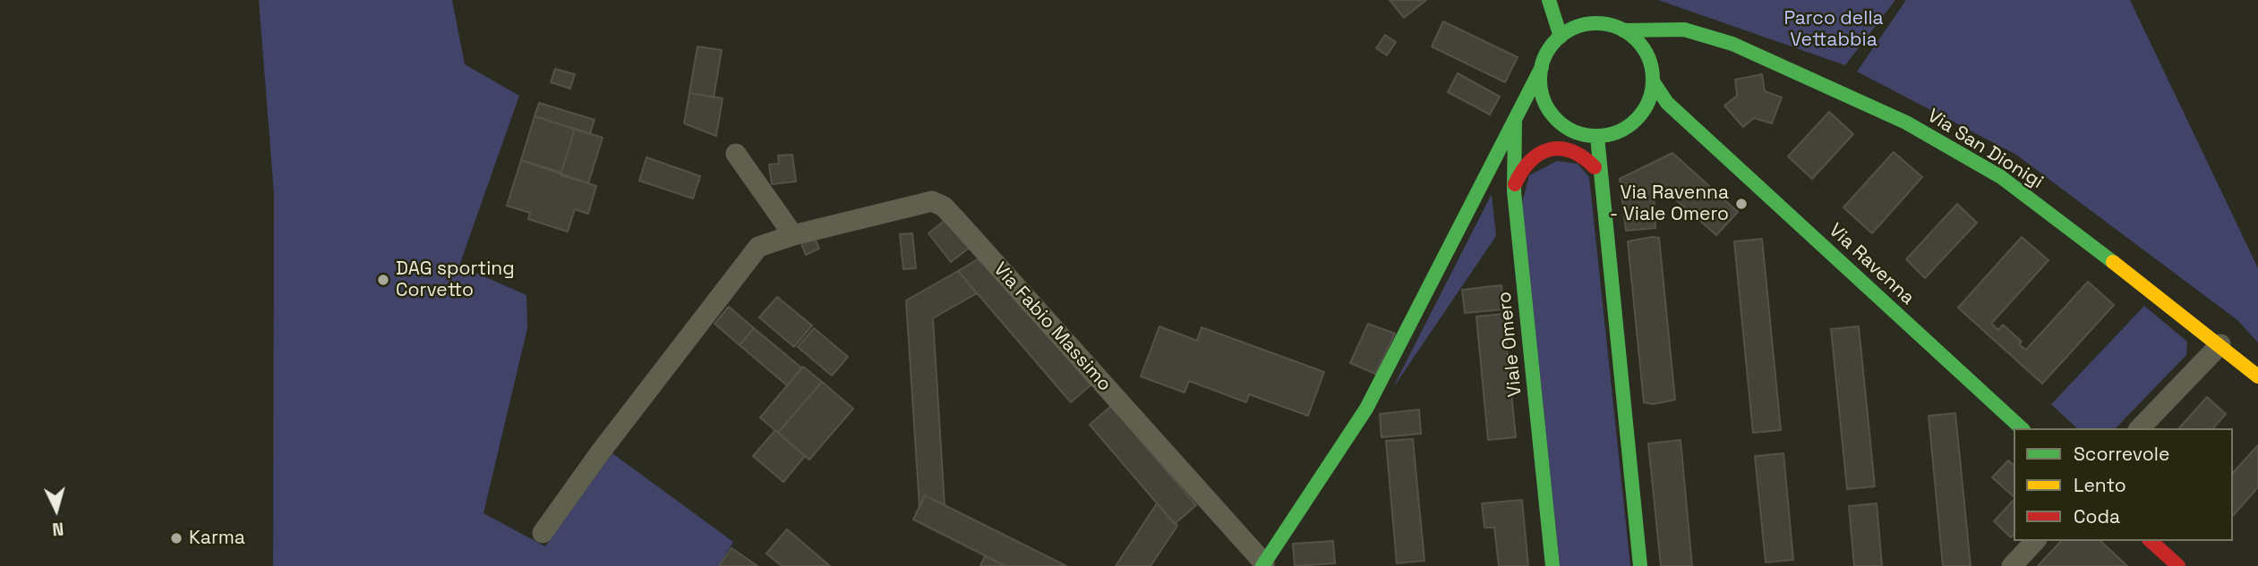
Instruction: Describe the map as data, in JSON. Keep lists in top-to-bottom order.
{
  "streets": {
    "main road": [
      "Via San Dionigi",
      "Via Ravenna",
      "Via Fabio Massimo",
      "Viale Omero"
    ]
  },
  "crossings": [
    ["Via San Dionigi", "Via Ravenna"],
    ["Via San Dionigi", "Via Fabio Massimo"],
    ["Via Ravenna", "Via Fabio Massimo"],
    ["Via Fabio Massimo", "Viale Omero"]
  ],
  "parks": ["Parco della Vettabbia"],
  "places": ["Via Ravenna - Viale Omero", "DAG sporting Corvetto", "Karma"],
  "legend": ["Scorrevole", "Lento", "Coda"],
  "north": "bottom"
}
